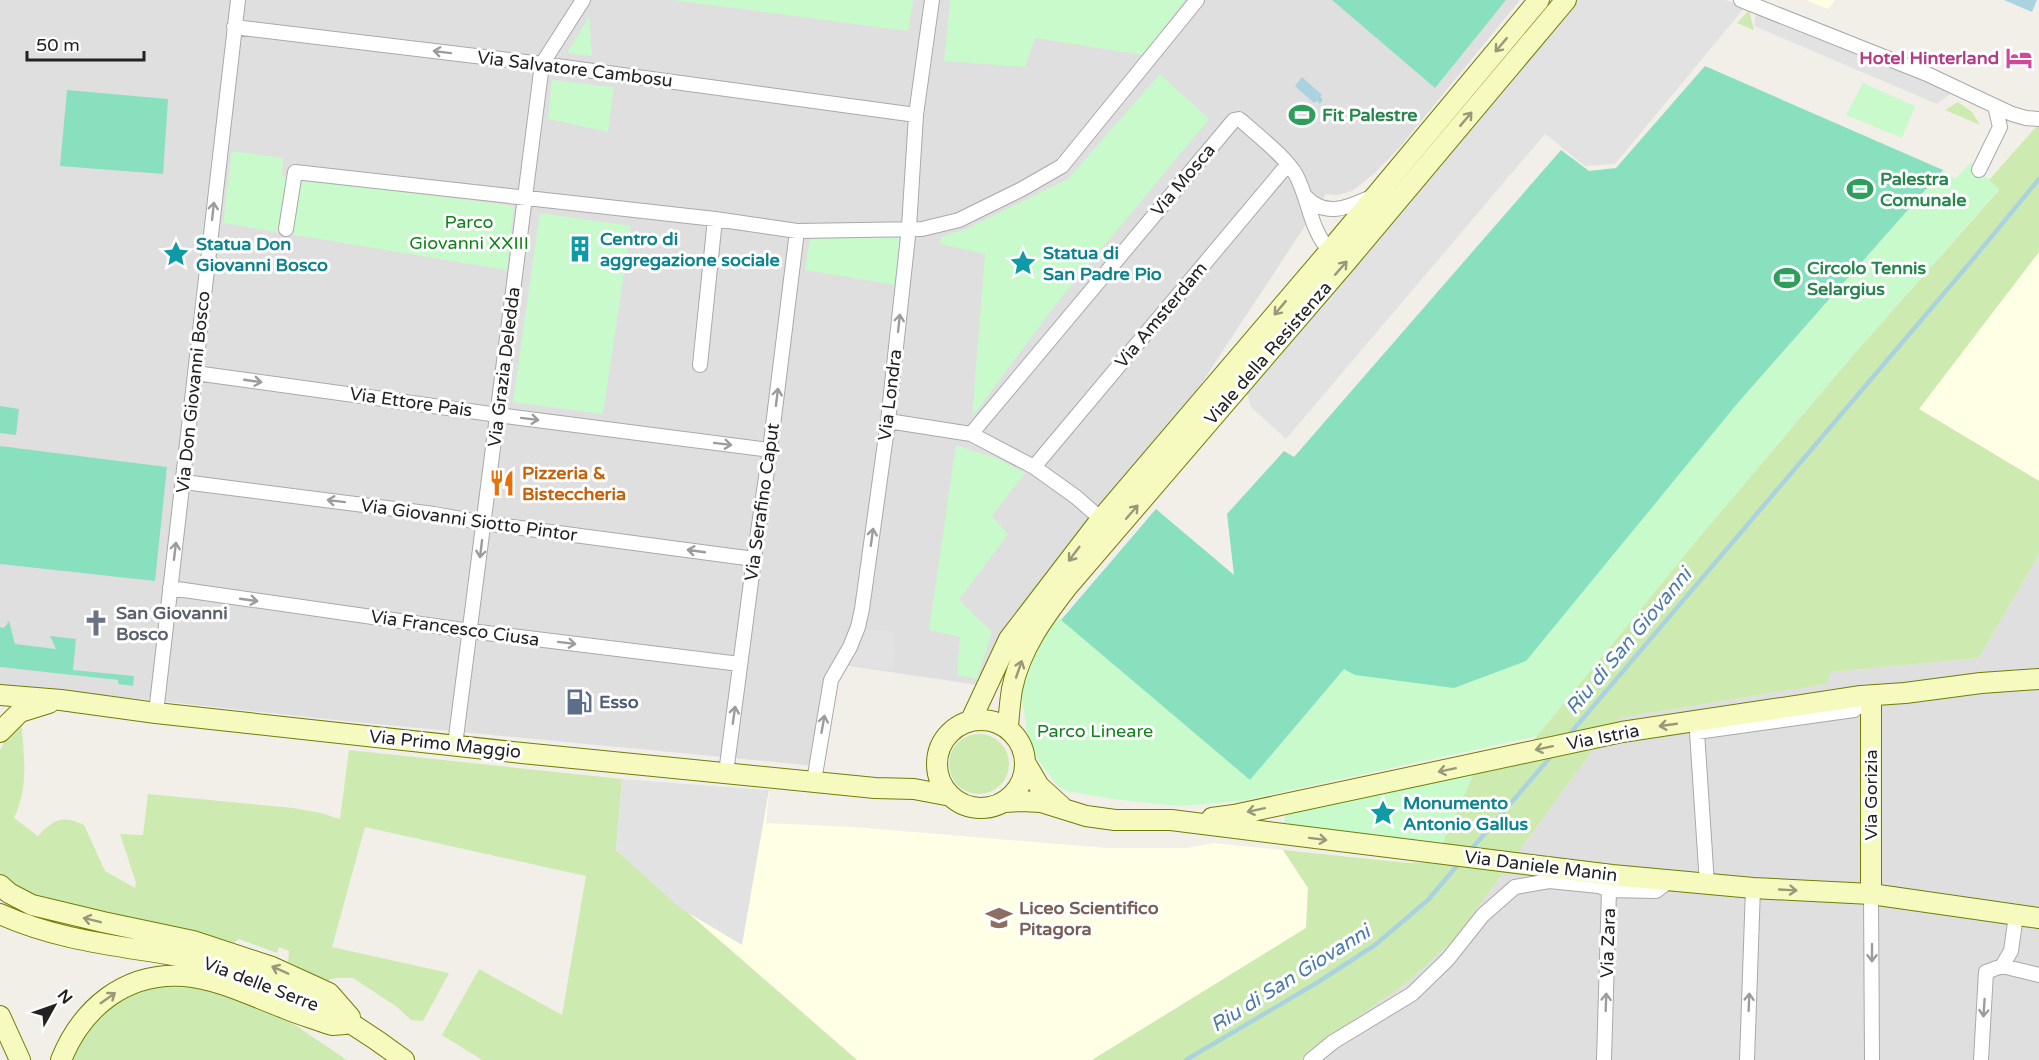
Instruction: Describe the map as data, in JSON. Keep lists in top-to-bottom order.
{
  "streets": {
    "main road": [
      "Viale della Resistenza",
      "Via Istria",
      "Via Primo Maggio",
      "Via Gorizia",
      "Via Daniele Manin",
      "Via delle Serre"
    ],
    "street": [
      "Via Salvatore Cambosu",
      "Via Mosca",
      "Via Amsterdam",
      "Via Grazia Deledda",
      "Via Don Giovanni Bosco",
      "Via Londra",
      "Via Ettore Pais",
      "Via Serafino Caput",
      "Via Giovanni Siotto Pintor",
      "Via Francesco Ciusa",
      "Via Zara"
    ]
  },
  "crossings": [
    ["Via Salvatore Cambosu", "Via Grazia Deledda"],
    ["Via Salvatore Cambosu", "Via Don Giovanni Bosco"],
    ["Via Salvatore Cambosu", "Via Londra"],
    ["Via Mosca", "Via Amsterdam"],
    ["Via Mosca", "Viale della Resistenza"],
    ["Viale della Resistenza", "Via Primo Maggio"],
    ["Viale della Resistenza", "Via Daniele Manin"],
    ["Via Grazia Deledda", "Via Ettore Pais"],
    ["Via Grazia Deledda", "Via Giovanni Siotto Pintor"],
    ["Via Grazia Deledda", "Via Francesco Ciusa"],
    ["Via Grazia Deledda", "Via Primo Maggio"],
    ["Via Don Giovanni Bosco", "Via Ettore Pais"],
    ["Via Don Giovanni Bosco", "Via Giovanni Siotto Pintor"],
    ["Via Don Giovanni Bosco", "Via Francesco Ciusa"],
    ["Via Don Giovanni Bosco", "Via Primo Maggio"],
    ["Via Londra", "Via Primo Maggio"],
    ["Via Ettore Pais", "Via Serafino Caput"],
    ["Via Serafino Caput", "Via Giovanni Siotto Pintor"],
    ["Via Serafino Caput", "Via Francesco Ciusa"],
    ["Via Serafino Caput", "Via Primo Maggio"],
    ["Via Istria", "Via Gorizia"],
    ["Via Istria", "Via Daniele Manin"],
    ["Via Primo Maggio", "Via Daniele Manin"],
    ["Via Gorizia", "Via Daniele Manin"],
    ["Via Daniele Manin", "Via Zara"]
  ],
  "one_way": [
    "Via Salvatore Cambosu",
    "Via Don Giovanni Bosco",
    "Via Londra",
    "Via Ettore Pais",
    "Via Giovanni Siotto Pintor",
    "Via Francesco Ciusa",
    "Via Istria",
    "Via Daniele Manin",
    "Via Zara"
  ],
  "water": ["Riu di San Giovanni"],
  "parks": ["Parco Giovanni XXIII", "Parco Lineare"],
  "places": {
    "hotel": ["Hotel Hinterland"],
    "sports": ["Fit Palestre", "Palestra Comunale", "Circolo Tennis Selargius"],
    "building": ["Centro di aggregazione sociale"],
    "place": ["Statua Don Giovanni Bosco", "Statua di San Padre Pio", "Monumento Antonio Gallus"],
    "restaurant": ["Pizzeria & Bisteccheria"],
    "church": ["San Giovanni Bosco"],
    "fuel station": ["Esso"],
    "school or university": ["Liceo Scientifico Pitagora"]
  },
  "scale_bar": "50 m",
  "north": "top right"
}
